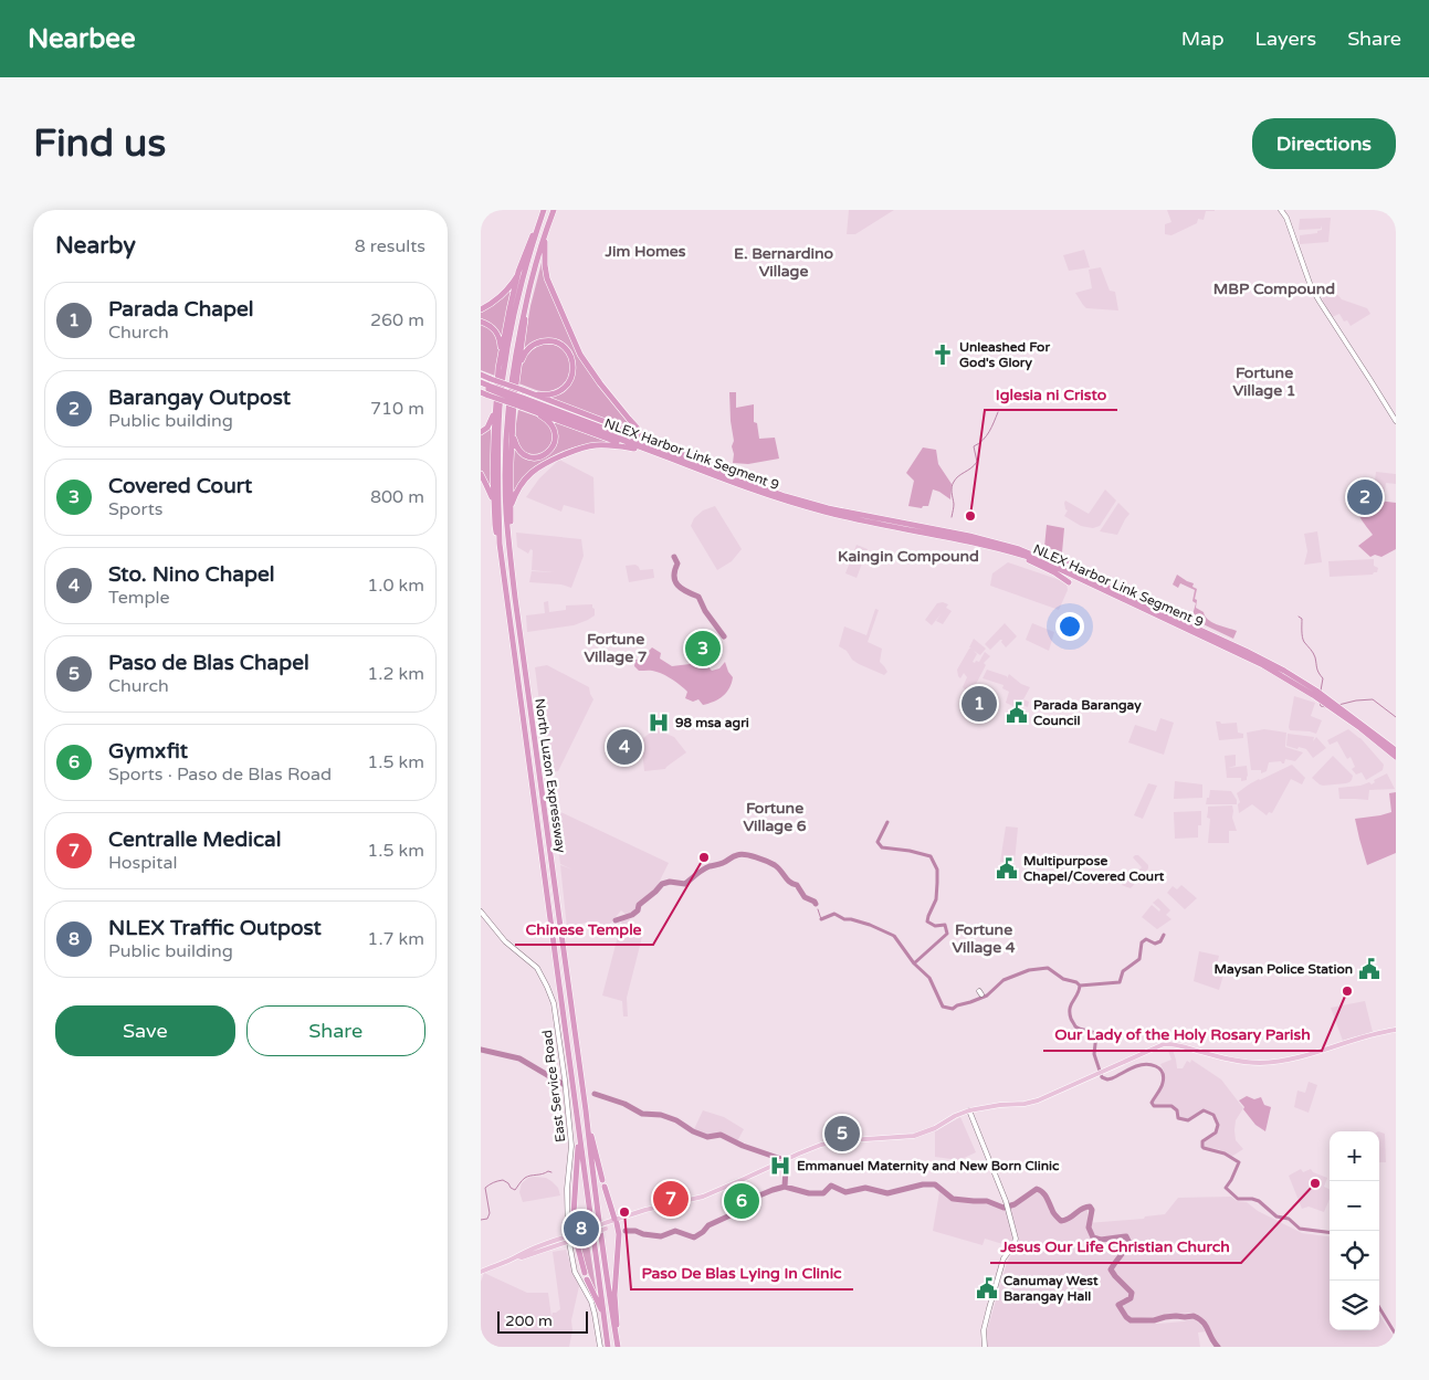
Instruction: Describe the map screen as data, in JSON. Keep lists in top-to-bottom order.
{
  "streets": {
    "highway": ["NLEX Harbor Link Segment 9", "North Luzon Expressway"],
    "main road": ["East Service Road"]
  },
  "districts": [
    "Jim Homes",
    "E. Bernardino Village",
    "MBP Compound",
    "Fortune Village 1",
    "Kaingin Compound",
    "Fortune Village 7",
    "Fortune Village 6",
    "Fortune Village 4"
  ],
  "places": {
    "church": ["Unleashed For God's Glory"],
    "other": [
      "Iglesia ni Cristo",
      "Chinese Temple",
      "Our Lady of the Holy Rosary Parish",
      "Jesus Our Life Christian Church",
      "Paso De Blas Lying In Clinic"
    ],
    "public building": [
      "Parada Barangay Council",
      "Multipurpose Chapel/Covered Court",
      "Maysan Police Station",
      "Canumay West Barangay Hall"
    ],
    "hospital": ["98 msa agri", "Emmanuel Maternity and New Born Clinic"]
  },
  "scale_bar": "200 m",
  "page": {
    "header": "Nearbee",
    "nav": ["Map", "Layers", "Share"],
    "buttons": [
      "Directions",
      ["Save", "Share"]
    ],
    "title": "Find us",
    "heading": ["Nearby", "8 results"],
    "list": [
      {
        "mark": "1",
        "name": "Parada Chapel",
        "note": "Church",
        "value": "260 m"
      },
      {
        "mark": "2",
        "name": "Barangay Outpost",
        "note": "Public building",
        "value": "710 m"
      },
      {
        "mark": "3",
        "name": "Covered Court",
        "note": "Sports",
        "value": "800 m"
      },
      {
        "mark": "4",
        "name": "Sto. Nino Chapel",
        "note": "Temple",
        "value": "1.0 km"
      },
      {
        "mark": "5",
        "name": "Paso de Blas Chapel",
        "note": "Church",
        "value": "1.2 km"
      },
      {
        "mark": "6",
        "name": "Gymxfit",
        "note": "Sports · Paso de Blas Road",
        "value": "1.5 km"
      },
      {
        "mark": "7",
        "name": "Centralle Medical",
        "note": "Hospital",
        "value": "1.5 km"
      },
      {
        "mark": "8",
        "name": "NLEX Traffic Outpost",
        "note": "Public building",
        "value": "1.7 km"
      }
    ],
    "pins": [
      "2",
      "3",
      "1",
      "4",
      "5",
      "7",
      "6",
      "8"
    ],
    "map_buttons": ["+", "−"],
    "scale": "200 m"
  }
}
